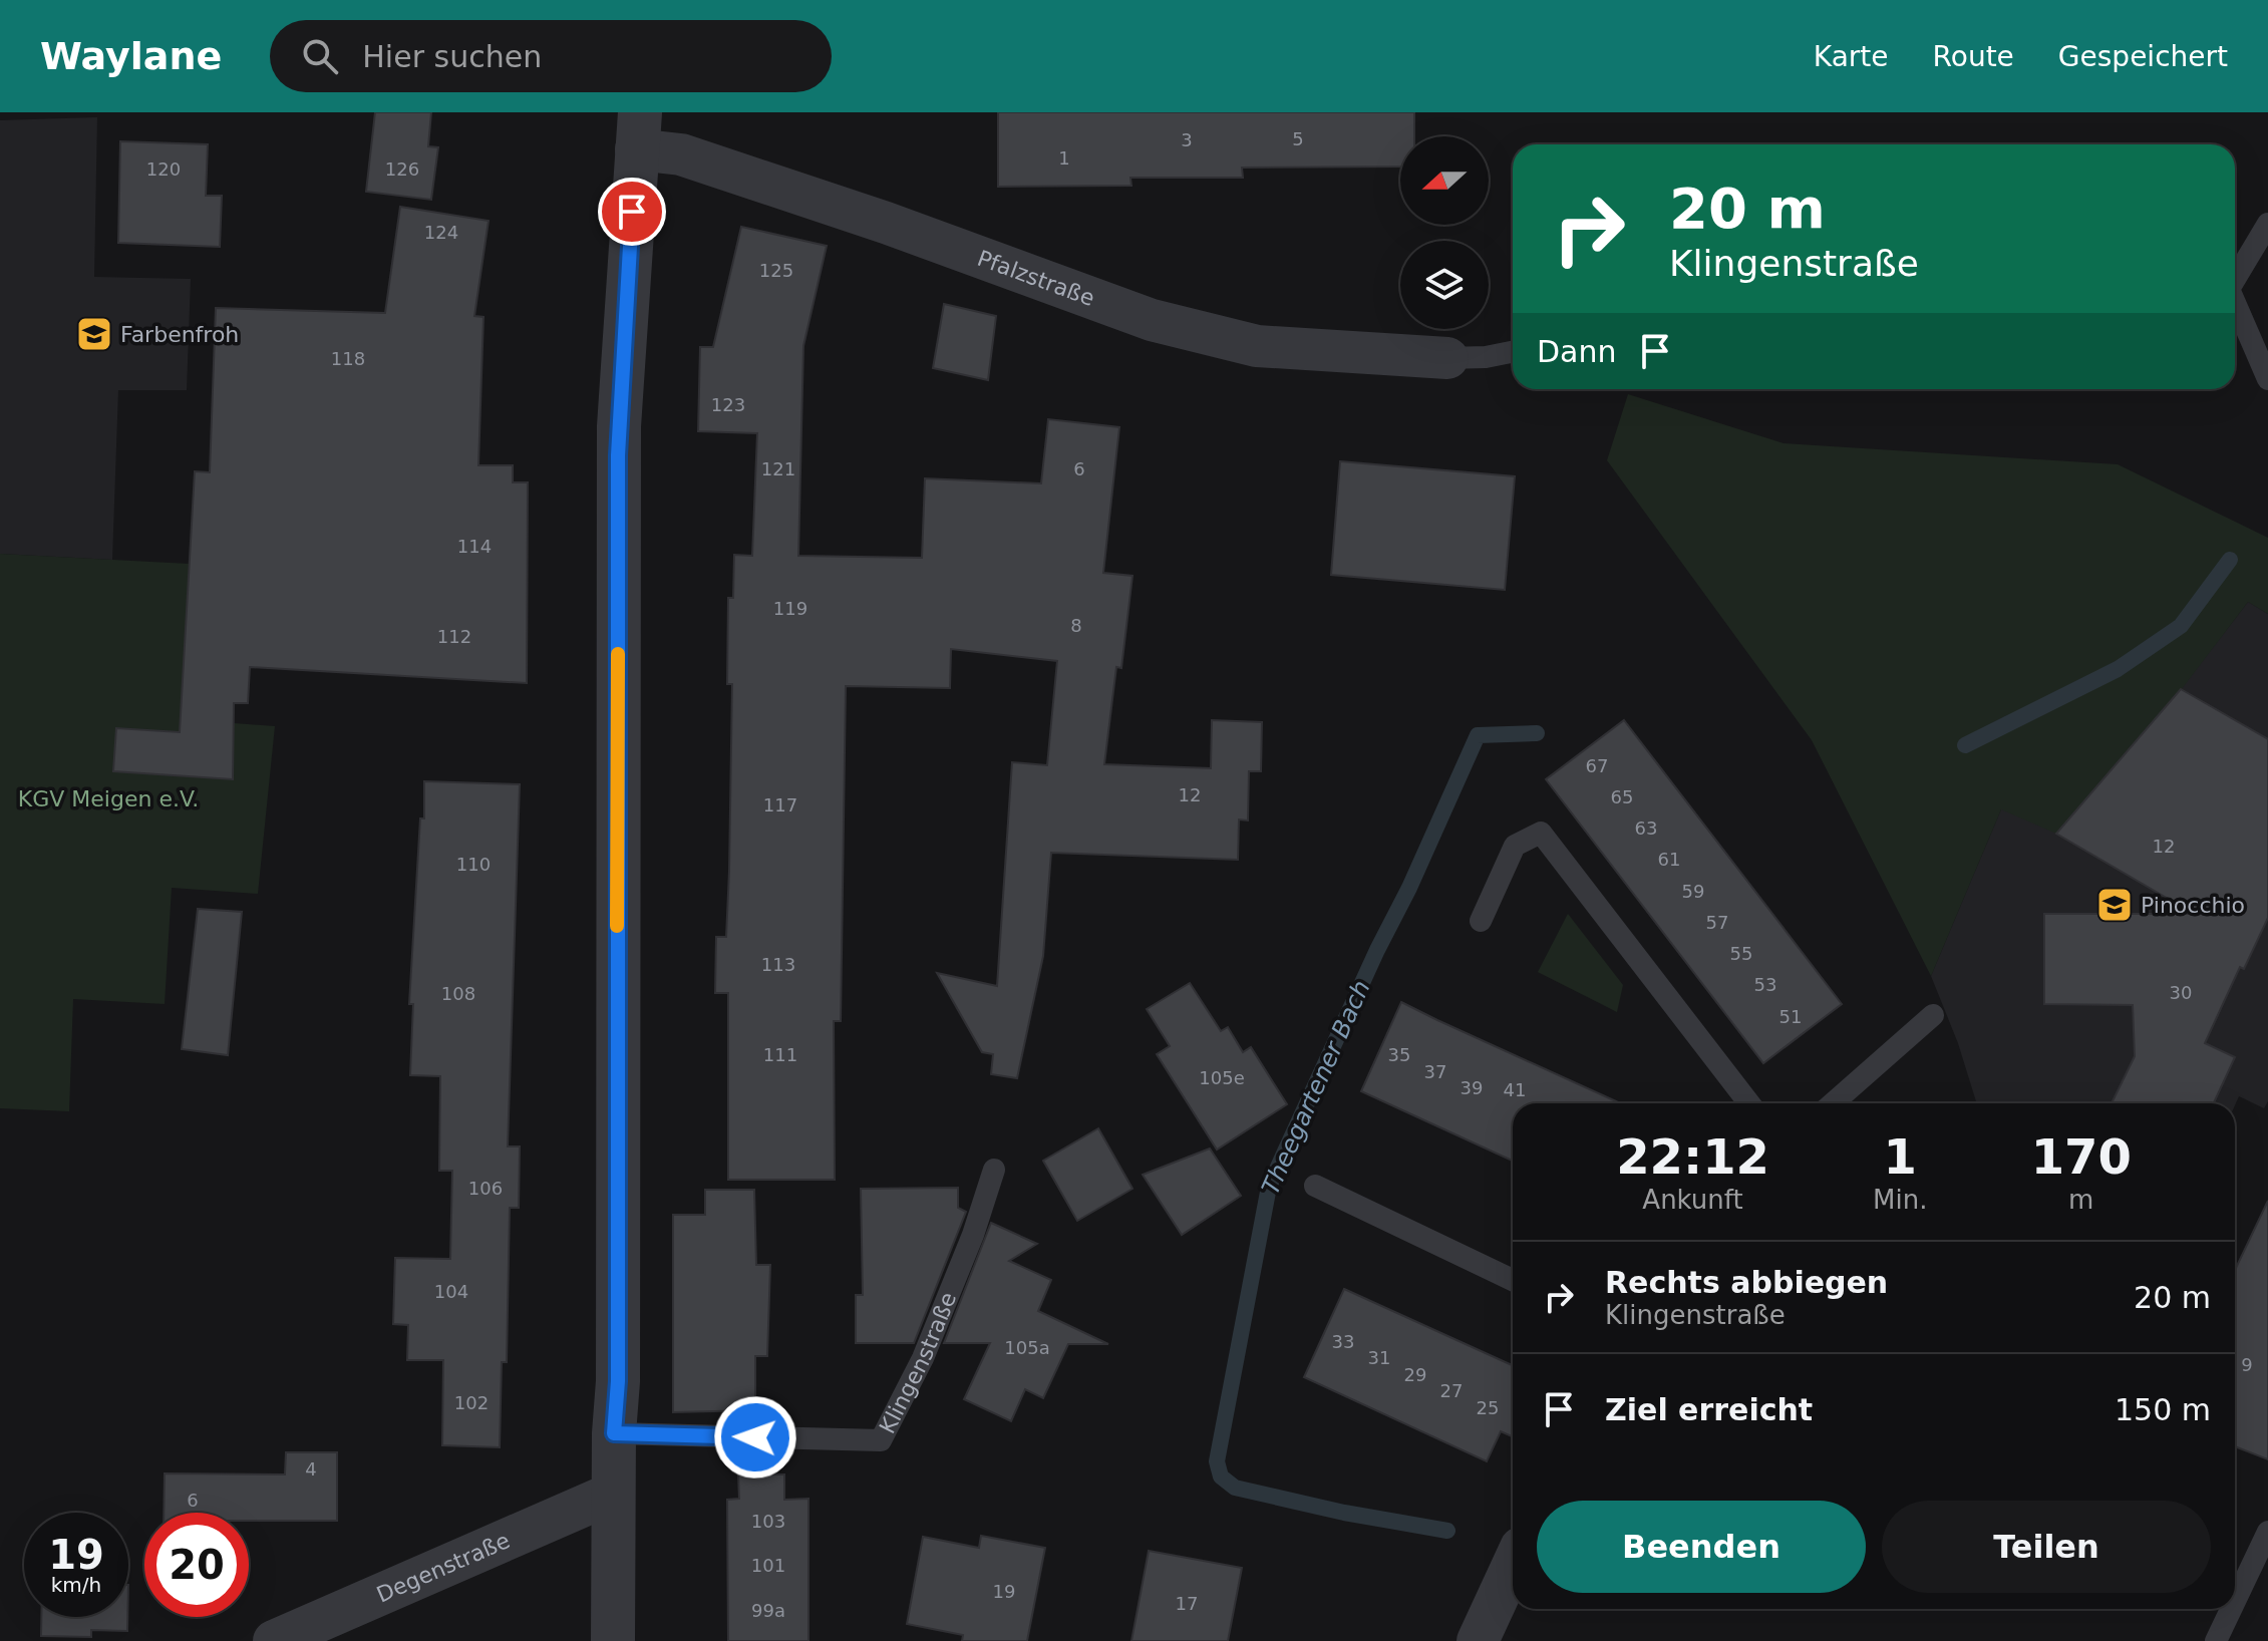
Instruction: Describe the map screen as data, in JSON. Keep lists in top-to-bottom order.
{
  "streets": {
    "street": ["Pfalzstraße", "Degenstraße"],
    "lane": ["Klingenstraße"]
  },
  "water": ["Theegartener Bach"],
  "parks": ["KGV Meigen e.V."],
  "places": {
    "school or university": ["Farbenfroh", "Pinocchio"]
  },
  "house_numbers": [
    "5",
    "3",
    "1",
    "120",
    "126",
    "124",
    "125",
    "118",
    "123",
    "121",
    "6",
    "114",
    "119",
    "8",
    "112",
    "67",
    "12",
    "65",
    "117",
    "63",
    "12",
    "61",
    "110",
    "59",
    "57",
    "55",
    "113",
    "53",
    "30",
    "108",
    "51",
    "111",
    "35",
    "37",
    "105e",
    "39",
    "41",
    "106",
    "104",
    "33",
    "105a",
    "31",
    "9",
    "29",
    "27",
    "102",
    "25",
    "4",
    "6",
    "103",
    "101",
    "19",
    "17",
    "99a"
  ],
  "north": "left",
  "page": {
    "header": "Waylane",
    "search": "Hier suchen",
    "nav": ["Karte", "Route", "Gespeichert"],
    "turn": ["20 m", "Klingenstraße"],
    "then": "Dann",
    "eta": [
      "22:12",
      "Ankunft",
      "1",
      "Min.",
      "170",
      "m"
    ],
    "list": [
      {
        "name": "Rechts abbiegen",
        "note": "Klingenstraße",
        "value": "20 m"
      },
      {
        "name": "Ziel erreicht",
        "value": "150 m"
      }
    ],
    "buttons": ["Beenden", "Teilen"],
    "speed": "19 km/h",
    "limit": "20"
  }
}
